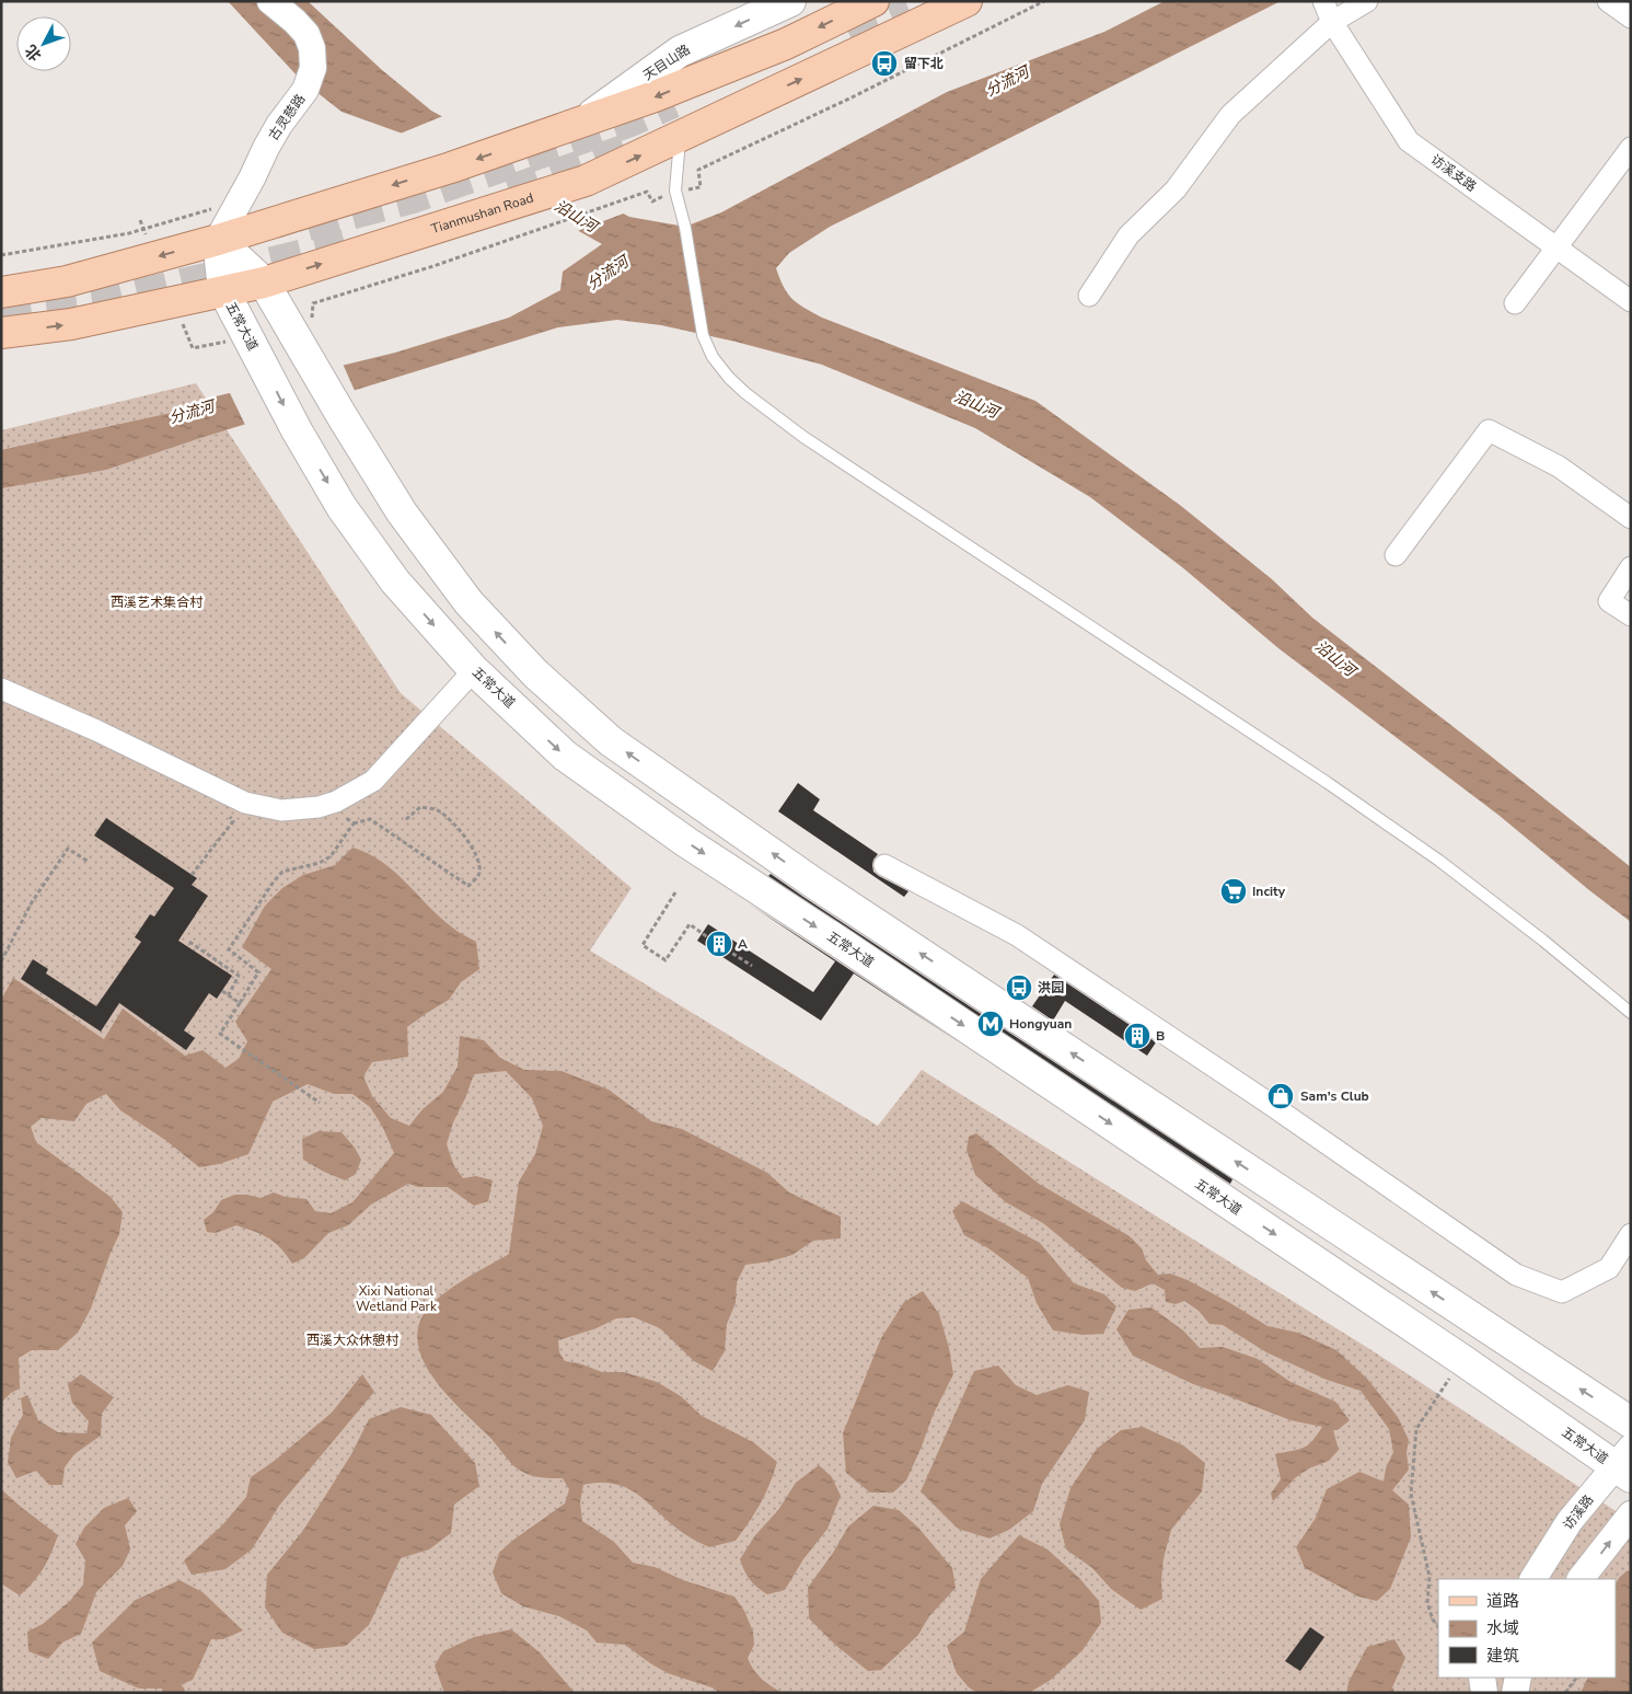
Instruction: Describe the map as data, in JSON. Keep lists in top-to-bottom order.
{
  "streets": {
    "main road": ["天目山路", "Tianmushan Road", "五常大道"],
    "street": ["古灵慈路", "访溪支路", "访溪路"]
  },
  "crossings": [
    ["古灵慈路", "五常大道"],
    ["Tianmushan Road", "五常大道"],
    ["五常大道", "访溪路"]
  ],
  "water": ["分流河", "沿山河"],
  "parks": ["西溪艺术集合村", "Xixi National Wetland Park", "西溪大众休憩村"],
  "places": {
    "bus stop": ["留下北", "洪园"],
    "supermarket": ["Incity"],
    "building": ["A", "B"],
    "metro station": ["Hongyuan"],
    "shop": ["Sam's Club"]
  },
  "legend": ["道路", "水域", "建筑"],
  "north": "bottom left"
}
